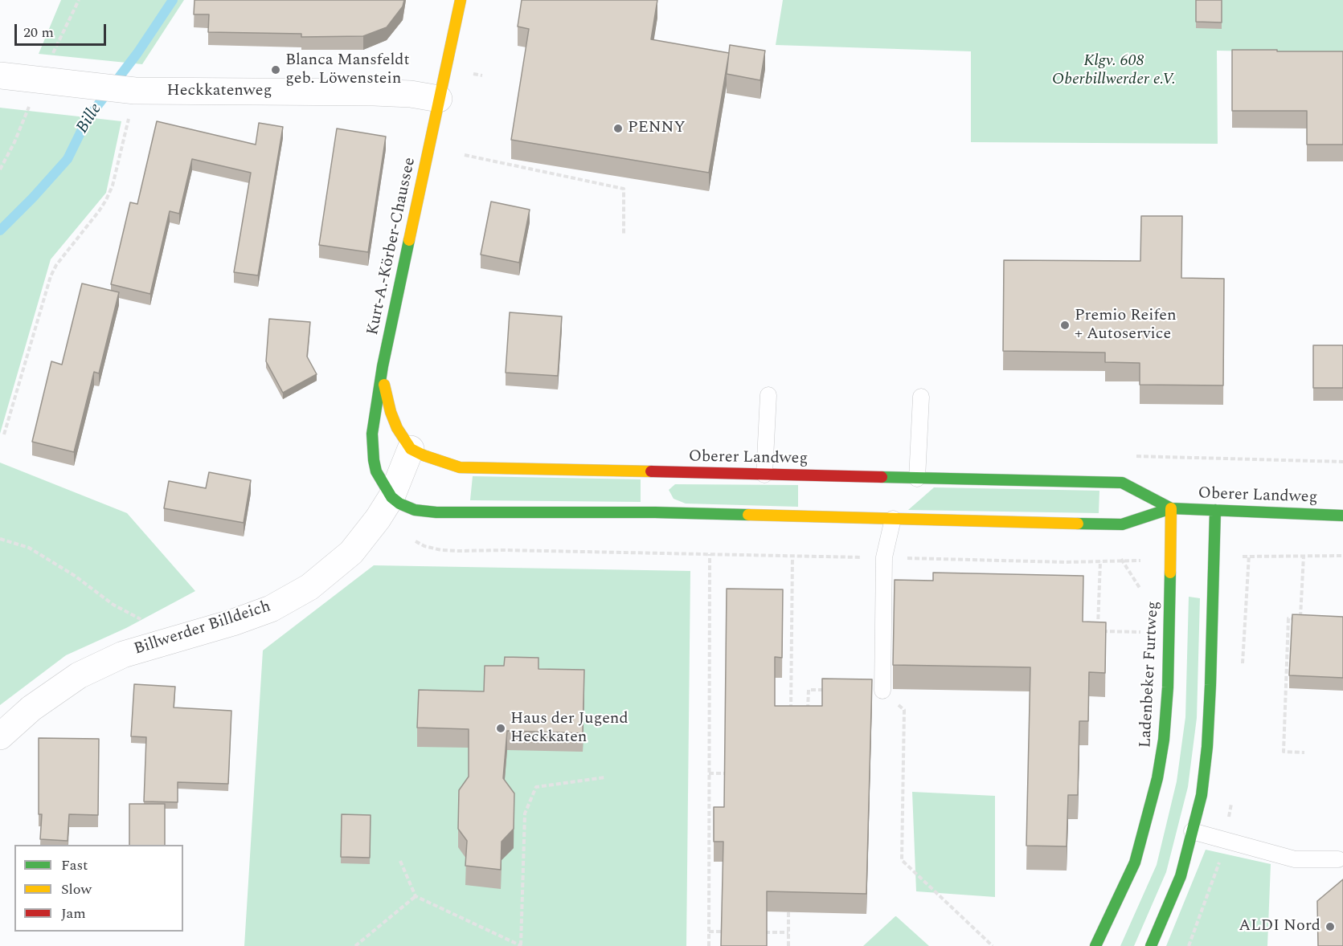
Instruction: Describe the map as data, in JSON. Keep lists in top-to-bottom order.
{
  "streets": {
    "main road": ["Kurt-A.-Körber-Chaussee", "Oberer Landweg", "Ladenbeker Furtweg"],
    "street": ["Heckkatenweg", "Billwerder Billdeich"]
  },
  "crossings": [
    ["Heckkatenweg", "Kurt-A.-Körber-Chaussee"],
    ["Kurt-A.-Körber-Chaussee", "Oberer Landweg"],
    ["Kurt-A.-Körber-Chaussee", "Billwerder Billdeich"],
    ["Oberer Landweg", "Billwerder Billdeich"],
    ["Oberer Landweg", "Ladenbeker Furtweg"]
  ],
  "water": ["Bille"],
  "parks": ["Klgv. 608 Oberbillwerder e.V."],
  "places": [
    "Blanca Mansfeldt geb. Löwenstein",
    "PENNY",
    "Premio Reifen + Autoservice",
    "Haus der Jugend Heckkaten",
    "ALDI Nord"
  ],
  "legend": ["Fast", "Slow", "Jam"],
  "scale_bar": "20 m"
}
